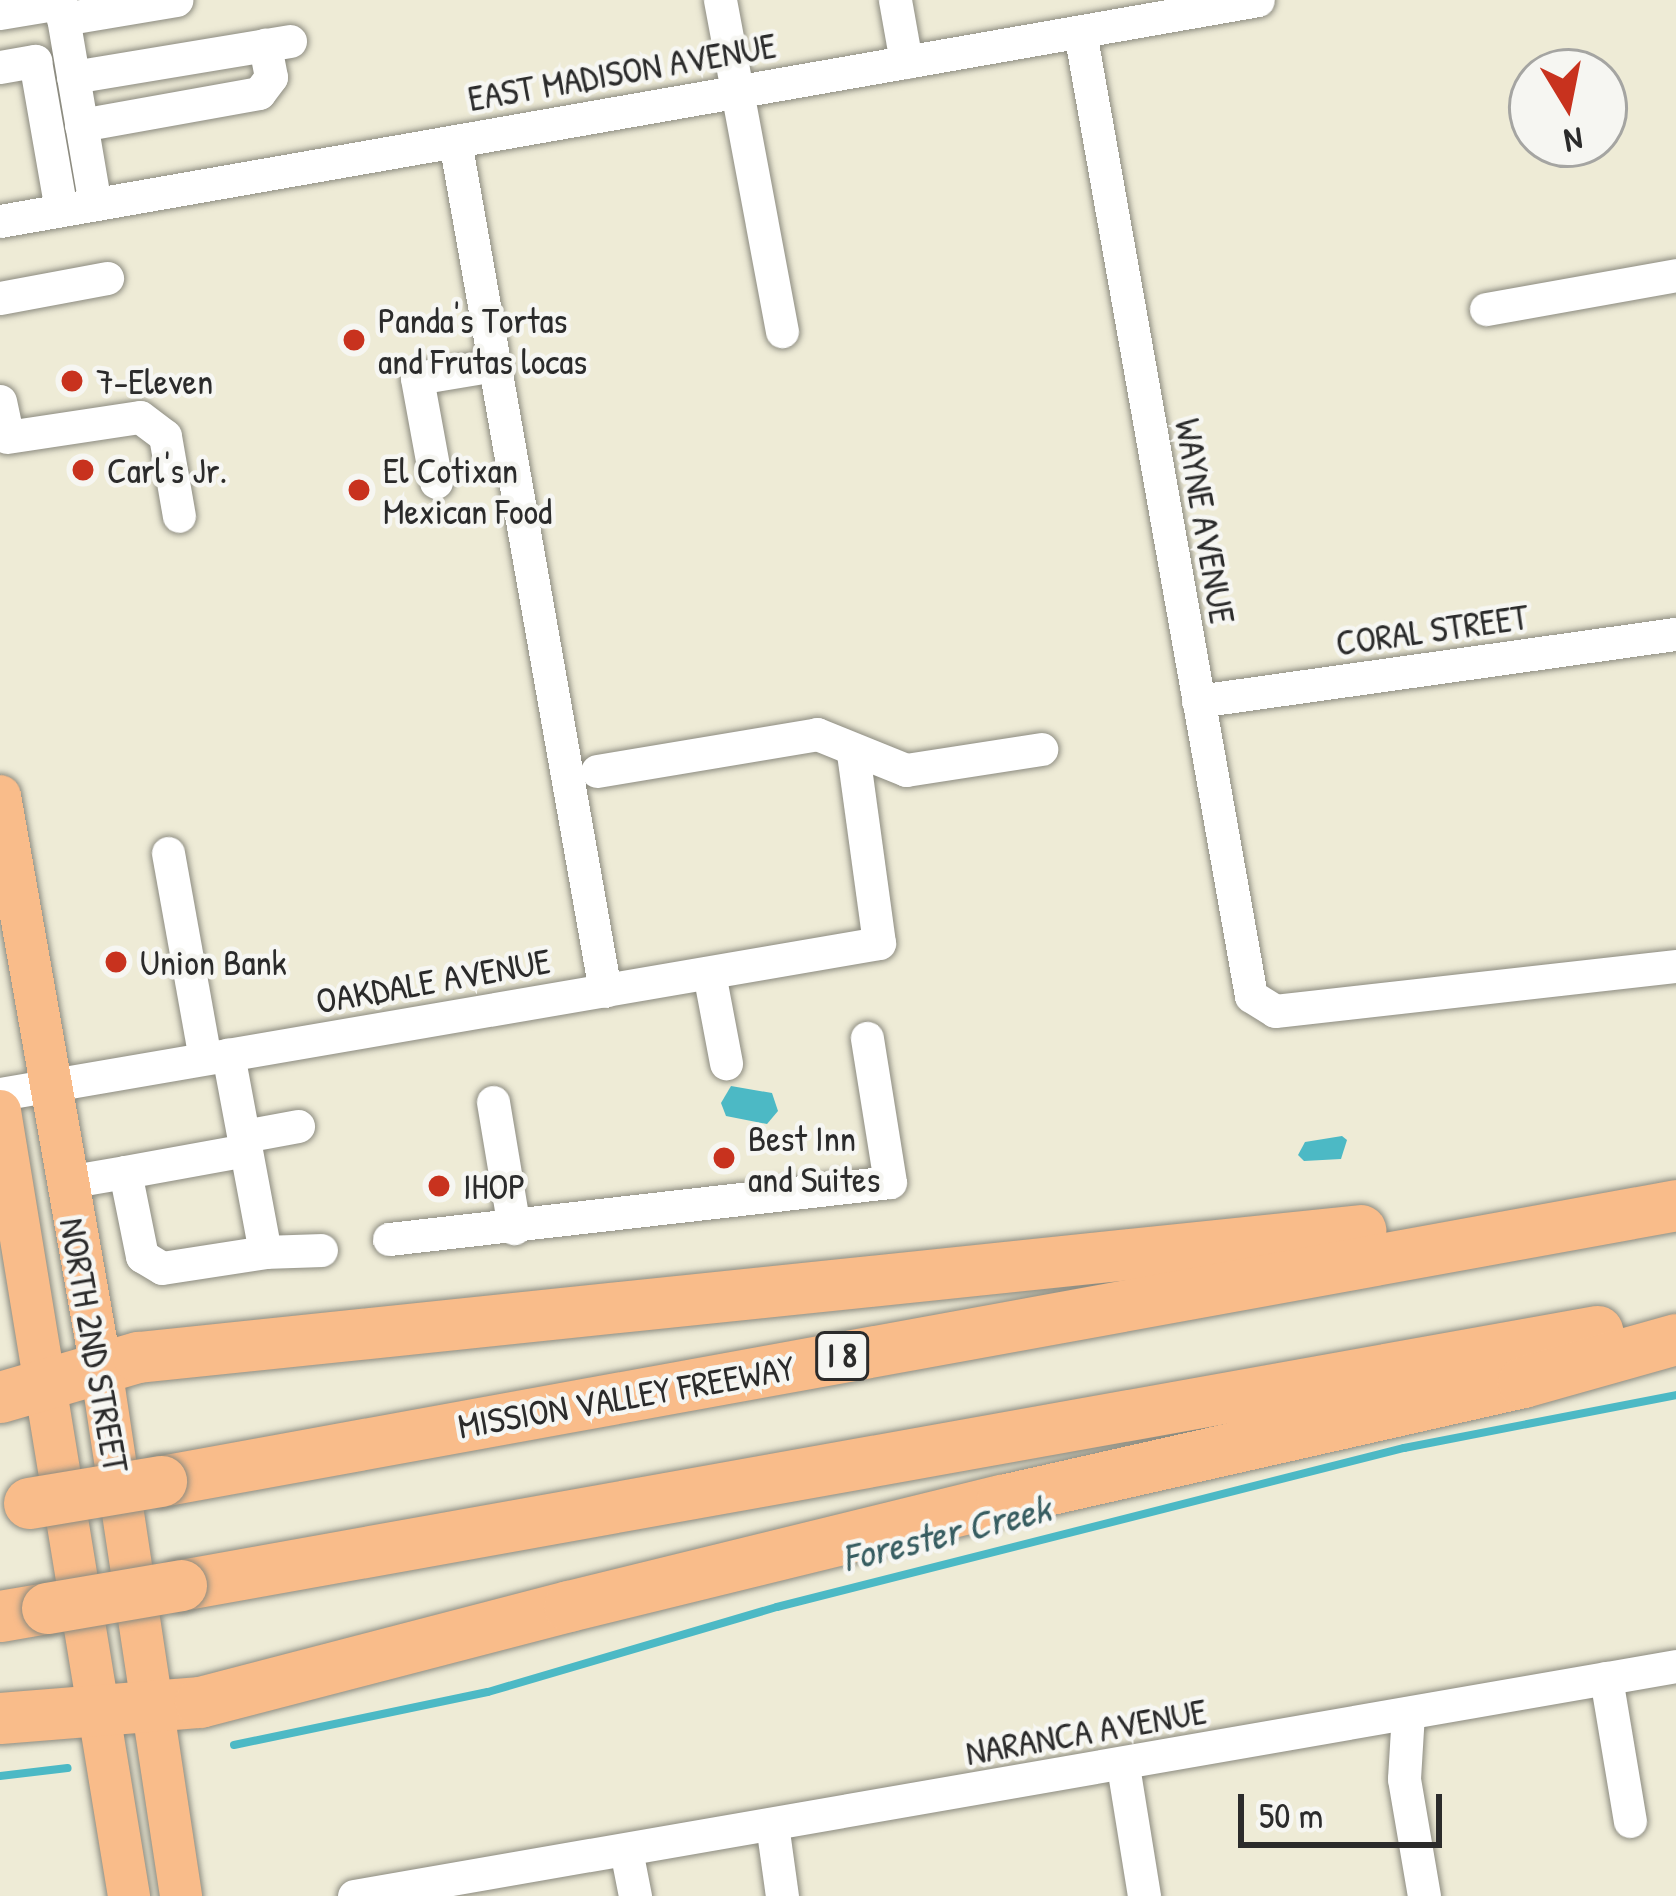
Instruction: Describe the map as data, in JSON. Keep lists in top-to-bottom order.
{
  "streets": {
    "highway": ["I 8", "MISSION VALLEY FREEWAY"],
    "main road": ["NORTH 2ND STREET"],
    "street": [
      "EAST MADISON AVENUE",
      "WAYNE AVENUE",
      "CORAL STREET",
      "OAKDALE AVENUE",
      "NARANCA AVENUE"
    ]
  },
  "crossings": [
    ["EAST MADISON AVENUE", "WAYNE AVENUE"],
    ["WAYNE AVENUE", "CORAL STREET"],
    ["OAKDALE AVENUE", "NORTH 2ND STREET"]
  ],
  "water": ["Forester Creek"],
  "places": [
    "Panda's Tortas and Frutas locas",
    "7-Eleven",
    "Carl's Jr.",
    "El Cotixan Mexican Food",
    "Union Bank",
    "Best Inn and Suites",
    "IHOP"
  ],
  "scale_bar": "50 m",
  "north": "bottom"
}
